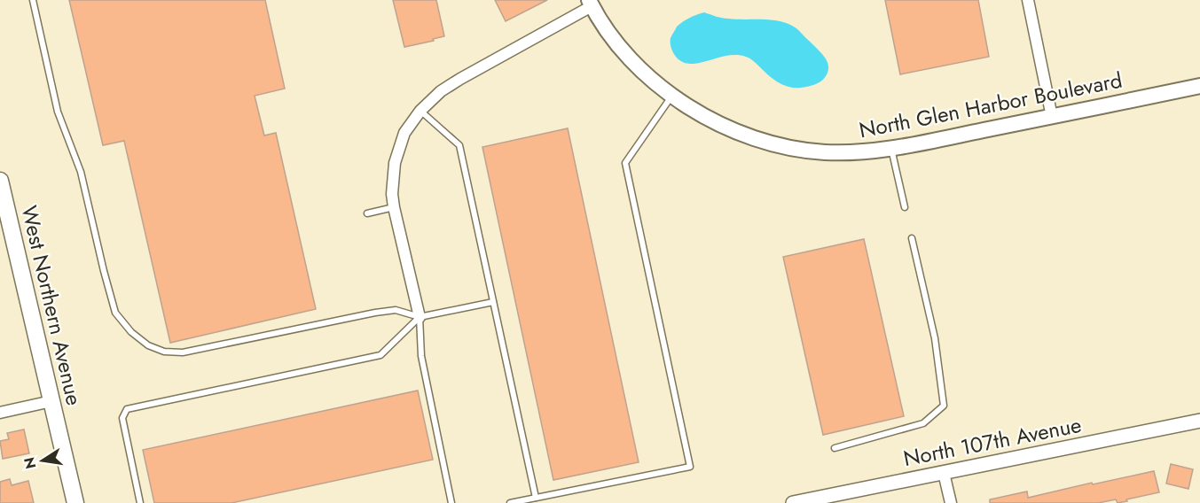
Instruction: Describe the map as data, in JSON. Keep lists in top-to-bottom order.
{
  "streets": {
    "main road": ["North Glen Harbor Boulevard", "West Northern Avenue"],
    "street": ["North 107th Avenue"]
  },
  "north": "left"
}
